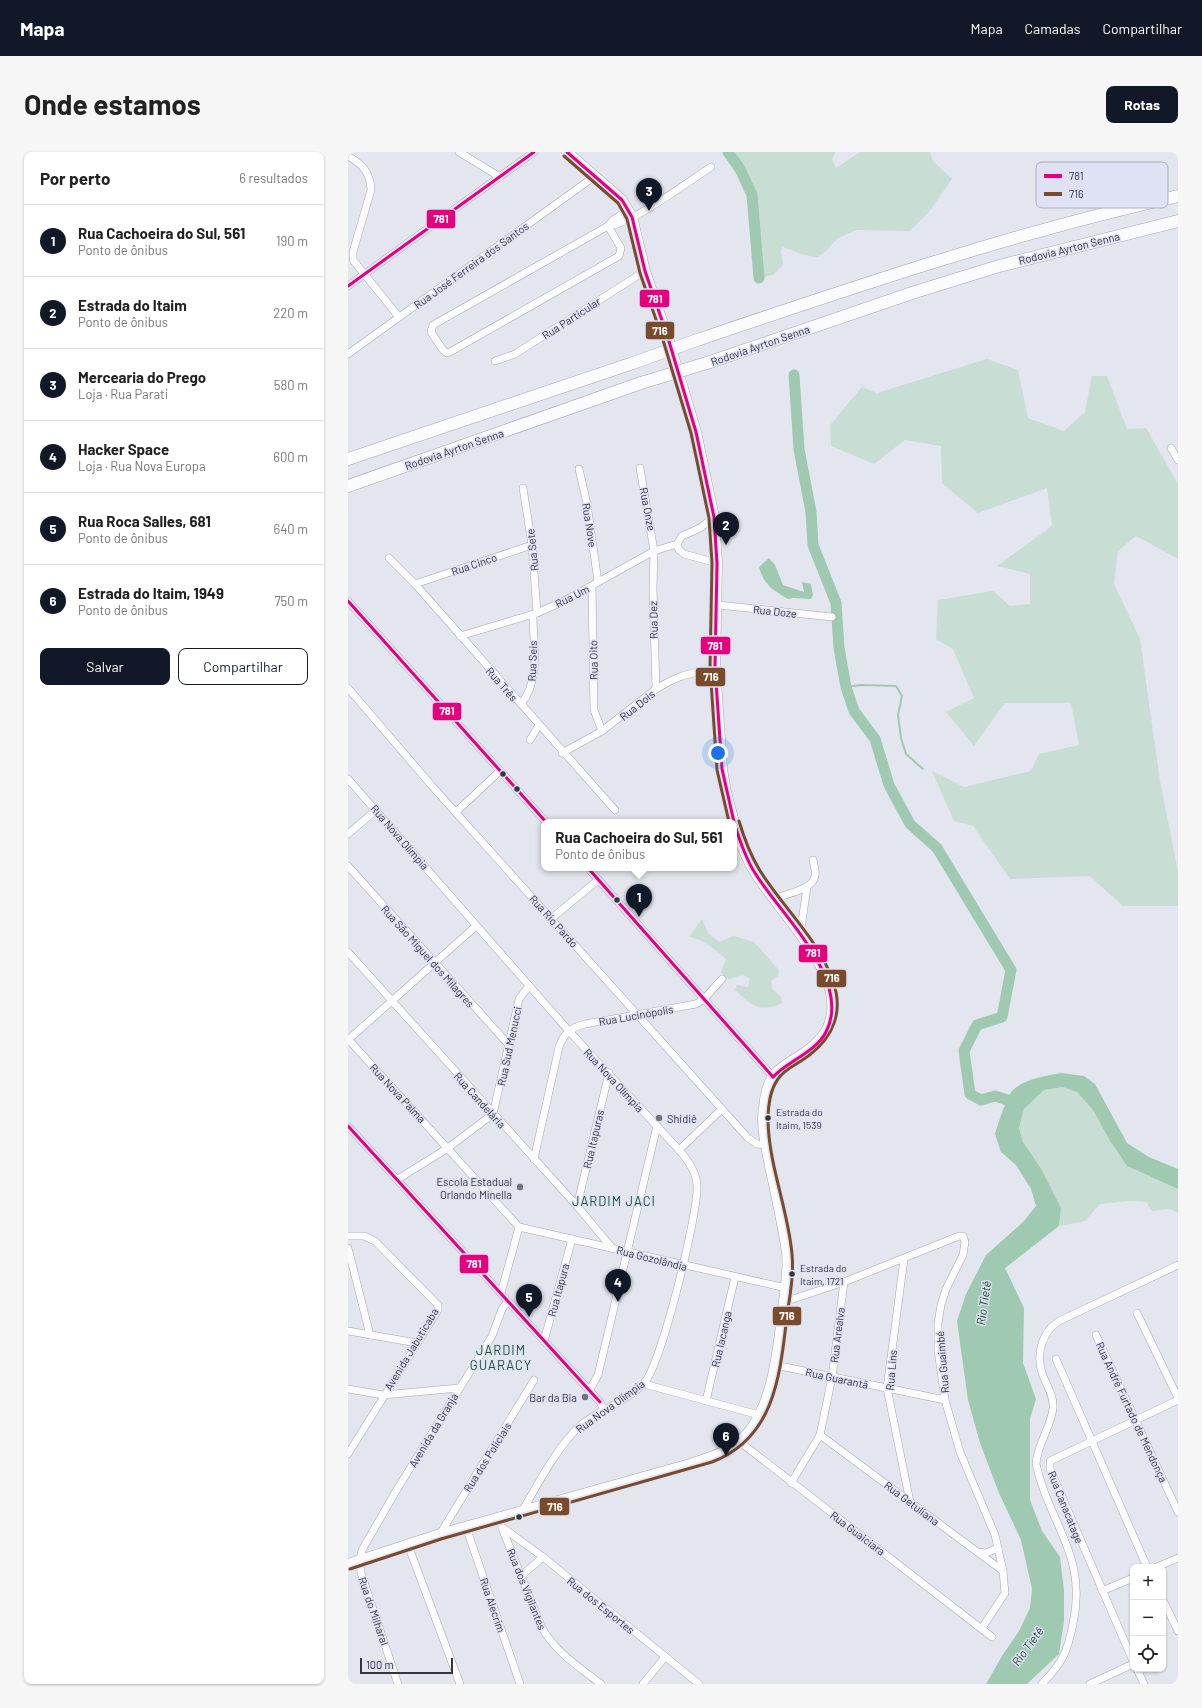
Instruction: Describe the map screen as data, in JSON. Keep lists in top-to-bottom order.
{
  "streets": {
    "highway": ["Rodovia Ayrton Senna"],
    "street": [
      "Rua José Ferreira dos Santos",
      "Rua Particular",
      "Rua Onze",
      "Rua Nove",
      "Rua Sete",
      "Rua Cinco",
      "Rua Um",
      "Rua Doze",
      "Rua Dez",
      "Rua Oito",
      "Rua Seis",
      "Rua Três",
      "Rua Dois",
      "Rua Nova Olímpia",
      "Rua Rio Pardo",
      "Rua São Miguel dos Milagres",
      "Rua Lucinópolis",
      "Rua Sud Menucci",
      "Rua Nova Palma",
      "Rua Candelária",
      "Rua Itapuras",
      "Rua Gozolândia",
      "Rua Itapura",
      "Rua Arealva",
      "Rua Iacanga",
      "Avenida Jabuticaba",
      "Rua Guaimbé",
      "Rua Lins",
      "Rua Guarantã",
      "Rua André Furtado de Mendonça",
      "Avenida da Granja",
      "Rua dos Policiais",
      "Rua Getuliana",
      "Rua Canacatage",
      "Rua Guaiciara",
      "Rua dos Vigilantes",
      "Rua Alecrim",
      "Rua dos Esportes",
      "Rua do Milharal"
    ]
  },
  "crossings": [
    ["Rua Onze", "Rua Um"],
    ["Rua Onze", "Rua Dez"],
    ["Rua Nove", "Rua Um"],
    ["Rua Nove", "Rua Oito"],
    ["Rua Sete", "Rua Cinco"],
    ["Rua Sete", "Rua Um"],
    ["Rua Sete", "Rua Seis"],
    ["Rua Cinco", "Rua Três"],
    ["Rua Um", "Rua Dez"],
    ["Rua Um", "Rua Oito"],
    ["Rua Um", "Rua Seis"],
    ["Rua Um", "Rua Três"],
    ["Rua Dez", "Rua Dois"],
    ["Rua Oito", "Rua Dois"],
    ["Rua Seis", "Rua Três"],
    ["Rua Três", "Rua Dois"],
    ["Rua Nova Olímpia", "Rua Lucinópolis"],
    ["Rua Nova Olímpia", "Rua Sud Menucci"],
    ["Rua Nova Olímpia", "Rua Itapuras"],
    ["Rua Nova Olímpia", "Rua Gozolândia"],
    ["Rua Rio Pardo", "Rua Lucinópolis"],
    ["Rua São Miguel dos Milagres", "Rua Sud Menucci"],
    ["Rua Sud Menucci", "Rua Candelária"],
    ["Rua Nova Palma", "Rua Gozolândia"],
    ["Rua Candelária", "Rua Itapuras"],
    ["Rua Candelária", "Rua Gozolândia"],
    ["Rua Gozolândia", "Rua Itapura"],
    ["Rua Gozolândia", "Rua Iacanga"],
    ["Rua Arealva", "Rua Guaimbé"],
    ["Rua Arealva", "Rua Guarantã"],
    ["Rua Arealva", "Rua Getuliana"],
    ["Rua Arealva", "Rua Guaiciara"],
    ["Rua Guaimbé", "Rua Lins"],
    ["Rua Guaimbé", "Rua Guarantã"],
    ["Rua Guaimbé", "Rua Getuliana"],
    ["Rua Guaimbé", "Rua Guaiciara"],
    ["Rua Lins", "Rua Guarantã"],
    ["Rua Lins", "Rua Getuliana"],
    ["Rua André Furtado de Mendonça", "Rua Canacatage"],
    ["Avenida da Granja", "Rua do Milharal"],
    ["Rua dos Vigilantes", "Rua dos Esportes"]
  ],
  "districts": ["JARDIM JACI", "JARDIM GUARACY"],
  "water": ["Rio Tietê"],
  "places": [
    "Shidiê",
    "Estrada do Itaim, 1539",
    "Escola Estadual Orlando Minella",
    "Estrada do Itaim, 1721",
    "Bar da Bia"
  ],
  "lines": ["transit line 781", "transit line 716"],
  "legend": ["781", "716"],
  "scale_bar": "100 m",
  "page": {
    "header": "Mapa",
    "nav": ["Mapa", "Camadas", "Compartilhar"],
    "buttons": [
      "Rotas",
      ["Salvar", "Compartilhar"]
    ],
    "title": "Onde estamos",
    "heading": ["Por perto", "6 resultados"],
    "pins": [
      "3",
      "2",
      "1",
      "4",
      "5",
      "6"
    ],
    "list": [
      {
        "mark": "1",
        "name": "Rua Cachoeira do Sul, 561",
        "note": "Ponto de ônibus",
        "value": "190 m"
      },
      {
        "mark": "2",
        "name": "Estrada do Itaim",
        "note": "Ponto de ônibus",
        "value": "220 m"
      },
      {
        "mark": "3",
        "name": "Mercearia do Prego",
        "note": "Loja · Rua Parati",
        "value": "580 m"
      },
      {
        "mark": "4",
        "name": "Hacker Space",
        "note": "Loja · Rua Nova Europa",
        "value": "600 m"
      },
      {
        "mark": "5",
        "name": "Rua Roca Salles, 681",
        "note": "Ponto de ônibus",
        "value": "640 m"
      },
      {
        "mark": "6",
        "name": "Estrada do Itaim, 1949",
        "note": "Ponto de ônibus",
        "value": "750 m"
      }
    ],
    "popup": ["Rua Cachoeira do Sul, 561", "Ponto de ônibus"],
    "map_buttons": ["+", "−"],
    "scale": "100 m"
  }
}
